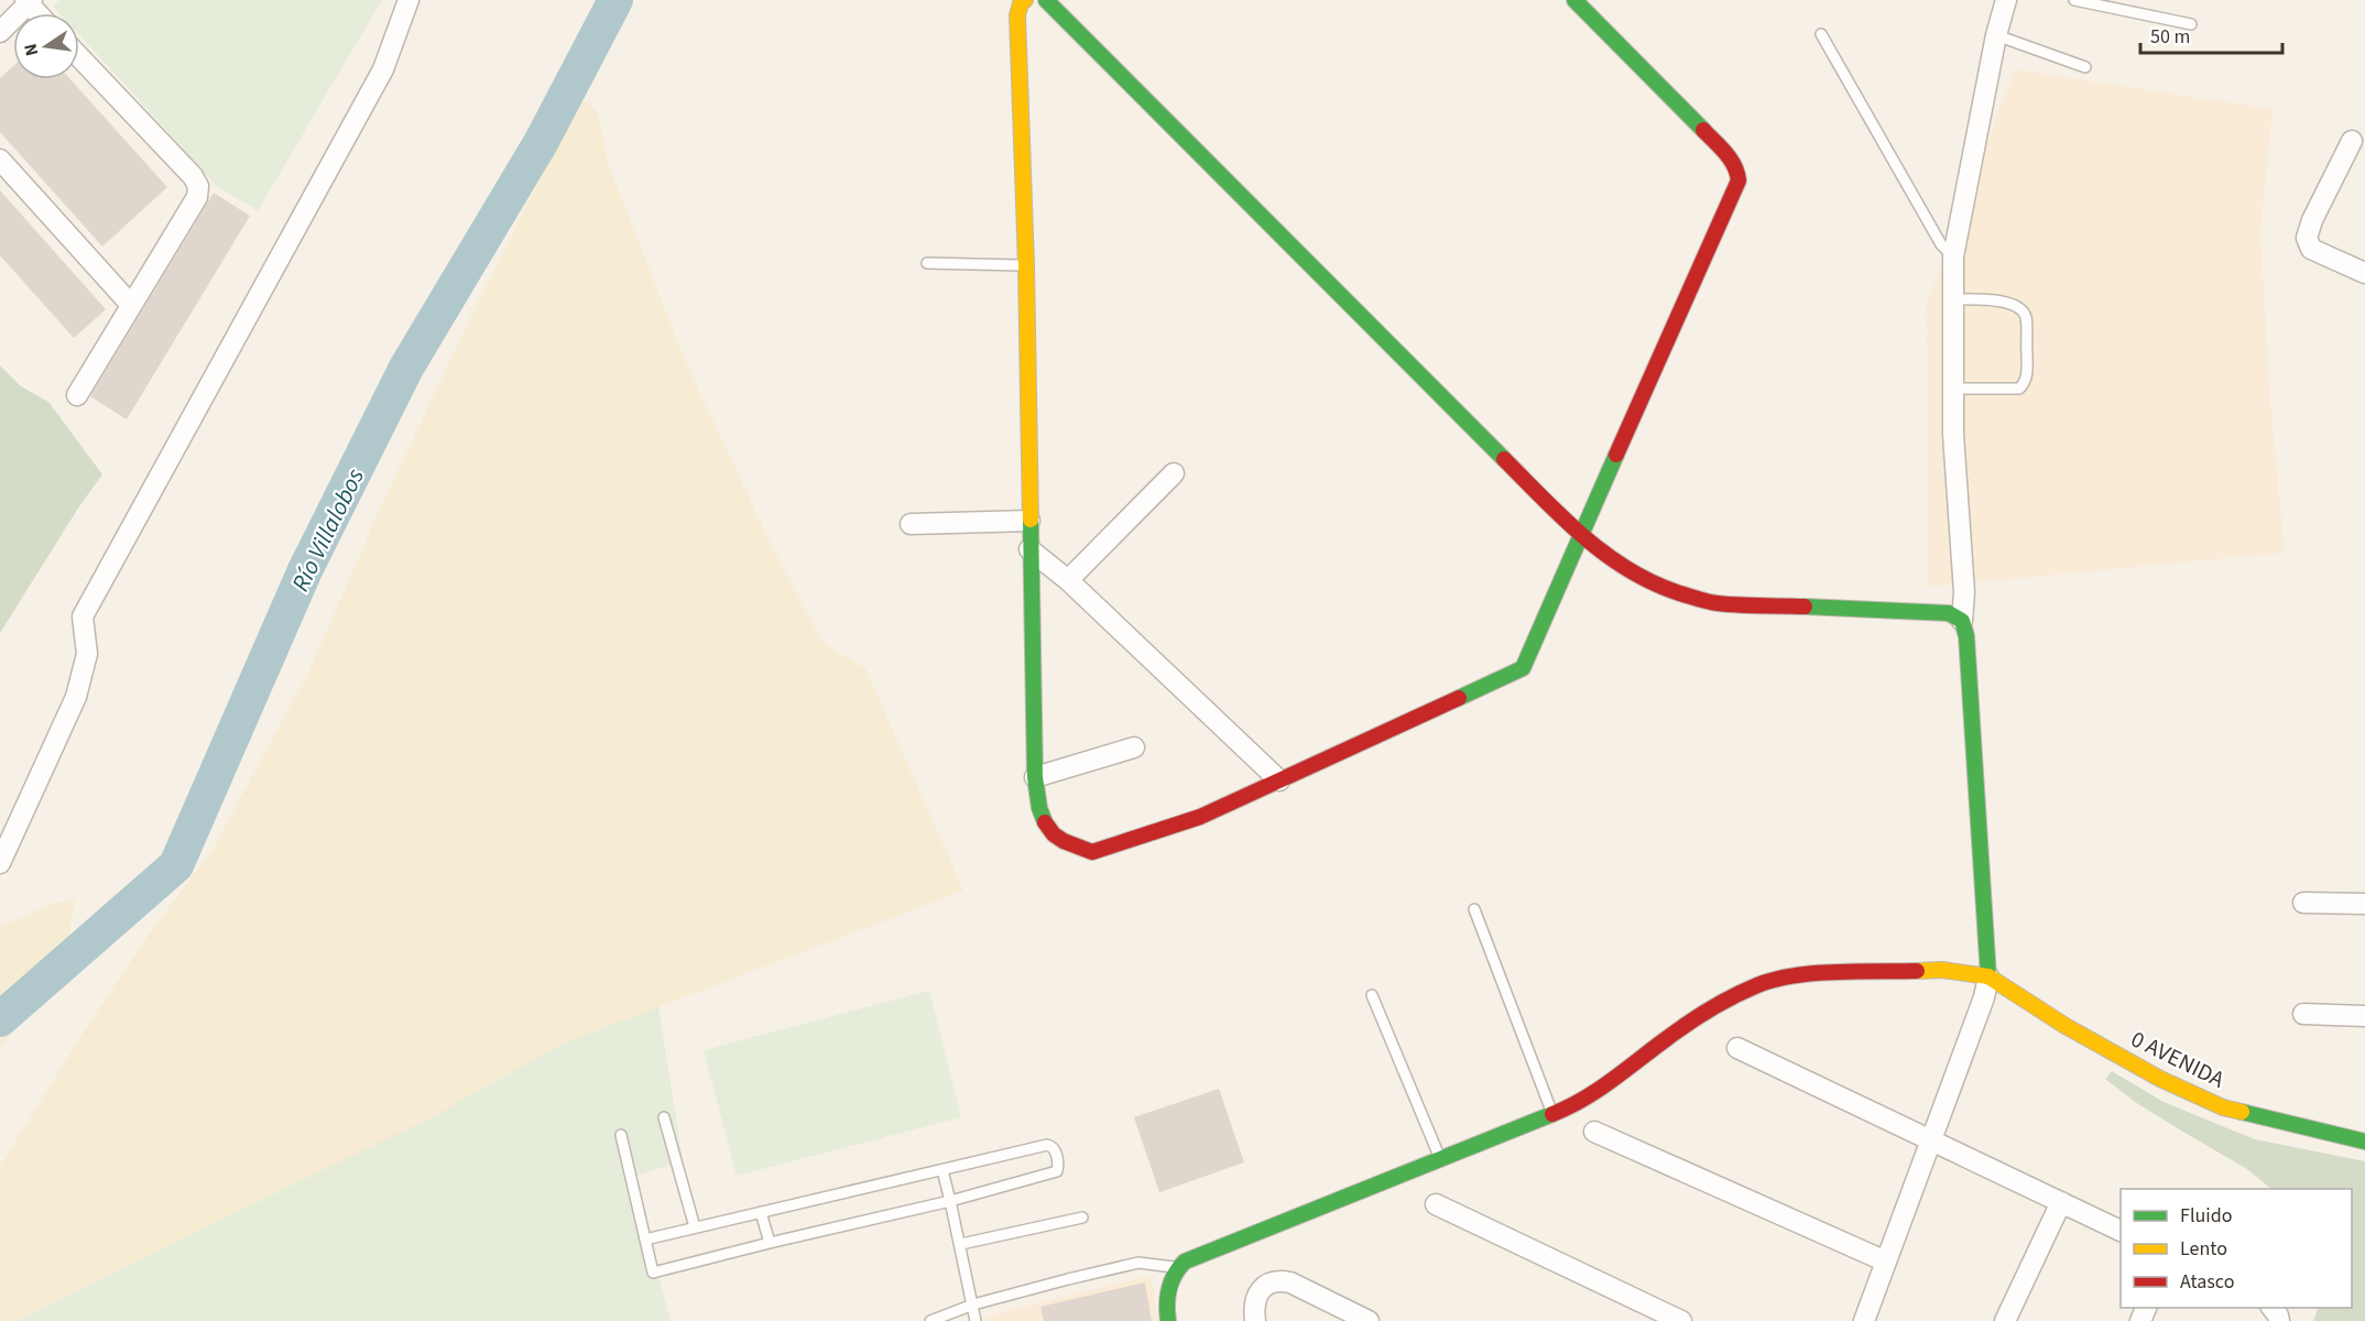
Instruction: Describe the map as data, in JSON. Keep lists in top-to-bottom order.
{
  "streets": {
    "main road": ["0 AVENIDA"]
  },
  "water": ["Río Villalobos"],
  "legend": ["Fluido", "Lento", "Atasco"],
  "scale_bar": "50 m",
  "north": "left"
}
